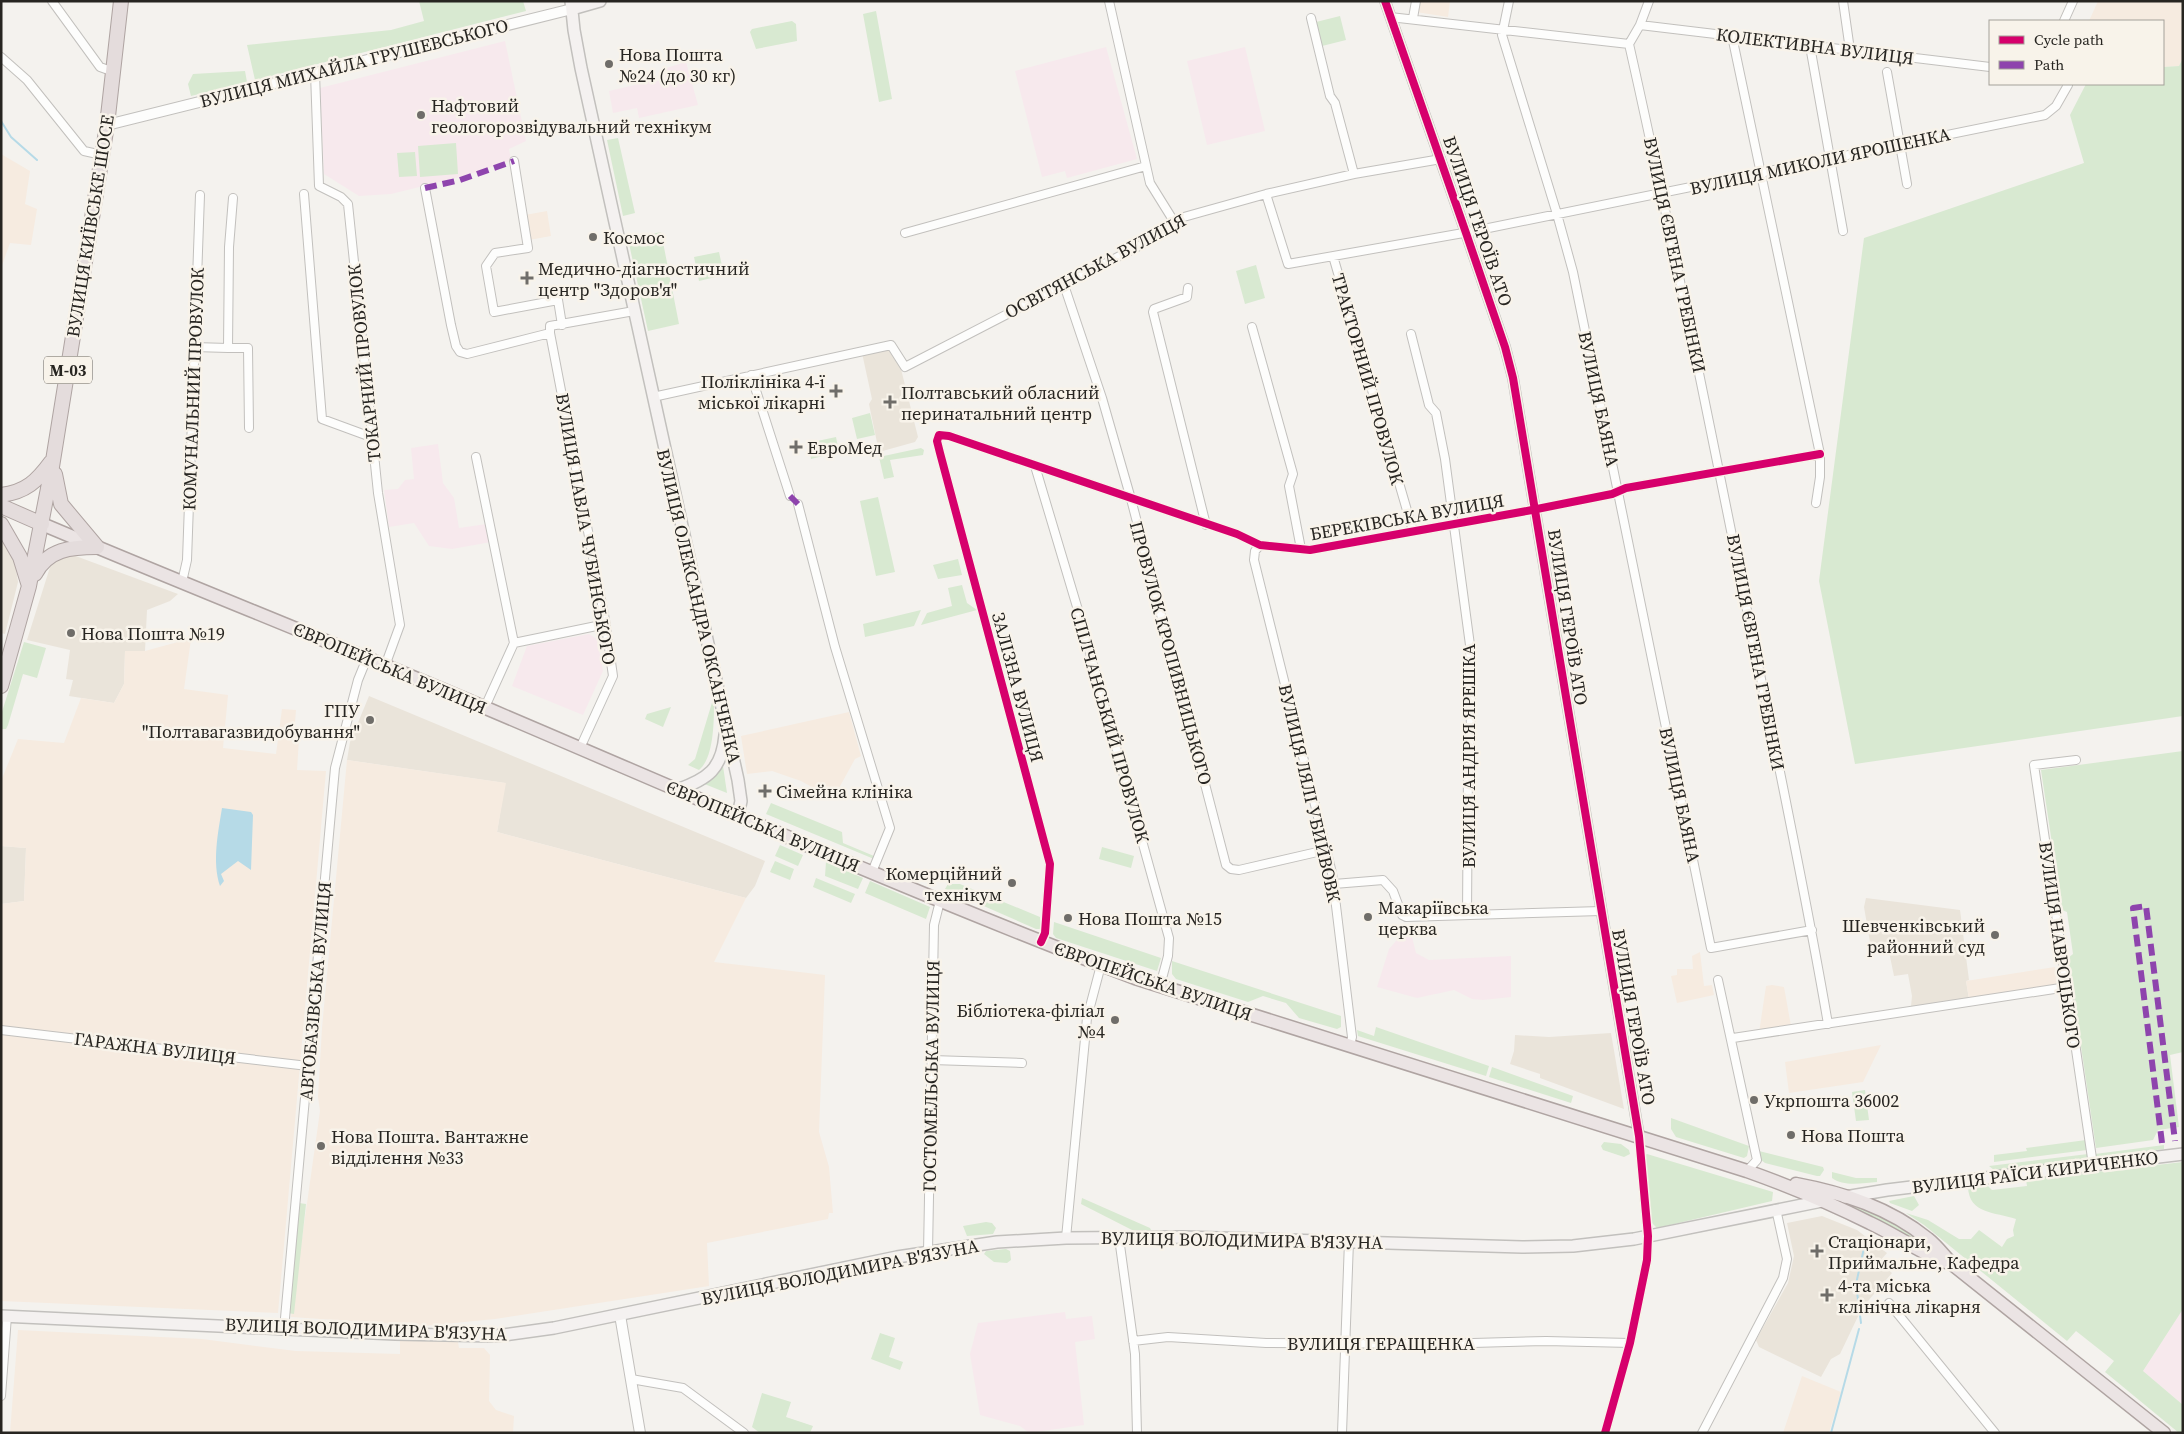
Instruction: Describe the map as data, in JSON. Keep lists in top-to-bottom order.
{
  "streets": {
    "highway": ["ВУЛИЦЯ КИЇВСЬКЕ ШОСЕ", "М-03", "ЄВРОПЕЙСЬКА ВУЛИЦЯ"],
    "main road": [
      "ВУЛИЦЯ МИХАЙЛА ГРУШЕВСЬКОГО",
      "ВУЛИЦЯ ОЛЕКСАНДРА ОКСАНЧЕНКА",
      "ВУЛИЦЯ РАЇСИ КИРИЧЕНКО",
      "ВУЛИЦЯ ВОЛОДИМИРА В'ЯЗУНА"
    ],
    "street": [
      "КОЛЕКТИВНА ВУЛИЦЯ",
      "ВУЛИЦЯ МИКОЛИ ЯРОШЕНКА",
      "ВУЛИЦЯ ГЕРОЇВ АТО",
      "ВУЛИЦЯ ЄВГЕНА ГРЕБІНКИ",
      "ОСВІТЯНСЬКА ВУЛИЦЯ",
      "ТОКАРНИЙ ПРОВУЛОК",
      "ТРАКТОРНИЙ ПРОВУЛОК",
      "КОМУНАЛЬНИЙ ПРОВУЛОК",
      "ВУЛИЦЯ БАЯНА",
      "БЕРЕКІВСЬКА ВУЛИЦЯ",
      "ВУЛИЦЯ ПАВЛА ЧУБИНСЬКОГО",
      "ПРОВУЛОК КРОПИВНИЦЬКОГО",
      "ЗАЛІЗНА ВУЛИЦЯ",
      "СПІЛЧАНСЬКИЙ ПРОВУЛОК",
      "ВУЛИЦЯ АНДРІЯ ЯРЕШКА",
      "ВУЛИЦЯ ЛЯЛІ УБИЙВОВК",
      "ВУЛИЦЯ НАВРОЦЬКОГО",
      "АВТОБАЗІВСЬКА ВУЛИЦЯ",
      "ГАРАЖНА ВУЛИЦЯ",
      "ГОСТОМЕЛЬСЬКА ВУЛИЦЯ",
      "ВУЛИЦЯ ГЕРАЩЕНКА"
    ]
  },
  "crossings": [
    ["ВУЛИЦЯ МИХАЙЛА ГРУШЕВСЬКОГО", "ВУЛИЦЯ КИЇВСЬКЕ ШОСЕ"],
    ["ВУЛИЦЯ МИХАЙЛА ГРУШЕВСЬКОГО", "ТОКАРНИЙ ПРОВУЛОК"],
    ["ВУЛИЦЯ МИХАЙЛА ГРУШЕВСЬКОГО", "ВУЛИЦЯ ОЛЕКСАНДРА ОКСАНЧЕНКА"],
    ["ВУЛИЦЯ МИКОЛИ ЯРОШЕНКА", "ВУЛИЦЯ ГЕРОЇВ АТО"],
    ["ВУЛИЦЯ МИКОЛИ ЯРОШЕНКА", "ВУЛИЦЯ ЄВГЕНА ГРЕБІНКИ"],
    ["ВУЛИЦЯ МИКОЛИ ЯРОШЕНКА", "ОСВІТЯНСЬКА ВУЛИЦЯ"],
    ["ВУЛИЦЯ МИКОЛИ ЯРОШЕНКА", "ТРАКТОРНИЙ ПРОВУЛОК"],
    ["ВУЛИЦЯ МИКОЛИ ЯРОШЕНКА", "ВУЛИЦЯ БАЯНА"],
    ["ВУЛИЦЯ ГЕРОЇВ АТО", "ОСВІТЯНСЬКА ВУЛИЦЯ"],
    ["ВУЛИЦЯ ГЕРОЇВ АТО", "БЕРЕКІВСЬКА ВУЛИЦЯ"],
    ["ВУЛИЦЯ ГЕРОЇВ АТО", "ЄВРОПЕЙСЬКА ВУЛИЦЯ"],
    ["ВУЛИЦЯ КИЇВСЬКЕ ШОСЕ", "М-03"],
    ["ВУЛИЦЯ КИЇВСЬКЕ ШОСЕ", "ЄВРОПЕЙСЬКА ВУЛИЦЯ"],
    ["ВУЛИЦЯ ЄВГЕНА ГРЕБІНКИ", "ВУЛИЦЯ БАЯНА"],
    ["ВУЛИЦЯ ЄВГЕНА ГРЕБІНКИ", "БЕРЕКІВСЬКА ВУЛИЦЯ"],
    ["ОСВІТЯНСЬКА ВУЛИЦЯ", "ПРОВУЛОК КРОПИВНИЦЬКОГО"],
    ["ТОКАРНИЙ ПРОВУЛОК", "ЄВРОПЕЙСЬКА ВУЛИЦЯ"],
    ["ТРАКТОРНИЙ ПРОВУЛОК", "БЕРЕКІВСЬКА ВУЛИЦЯ"],
    ["КОМУНАЛЬНИЙ ПРОВУЛОК", "ЄВРОПЕЙСЬКА ВУЛИЦЯ"],
    ["ВУЛИЦЯ БАЯНА", "БЕРЕКІВСЬКА ВУЛИЦЯ"],
    ["БЕРЕКІВСЬКА ВУЛИЦЯ", "ПРОВУЛОК КРОПИВНИЦЬКОГО"],
    ["БЕРЕКІВСЬКА ВУЛИЦЯ", "ЗАЛІЗНА ВУЛИЦЯ"],
    ["БЕРЕКІВСЬКА ВУЛИЦЯ", "СПІЛЧАНСЬКИЙ ПРОВУЛОК"],
    ["БЕРЕКІВСЬКА ВУЛИЦЯ", "ВУЛИЦЯ АНДРІЯ ЯРЕШКА"],
    ["БЕРЕКІВСЬКА ВУЛИЦЯ", "ВУЛИЦЯ ЛЯЛІ УБИЙВОВК"],
    ["ВУЛИЦЯ ПАВЛА ЧУБИНСЬКОГО", "ЄВРОПЕЙСЬКА ВУЛИЦЯ"],
    ["ВУЛИЦЯ ОЛЕКСАНДРА ОКСАНЧЕНКА", "ЄВРОПЕЙСЬКА ВУЛИЦЯ"],
    ["ПРОВУЛОК КРОПИВНИЦЬКОГО", "ВУЛИЦЯ ЛЯЛІ УБИЙВОВК"],
    ["ЄВРОПЕЙСЬКА ВУЛИЦЯ", "ЗАЛІЗНА ВУЛИЦЯ"],
    ["ЄВРОПЕЙСЬКА ВУЛИЦЯ", "СПІЛЧАНСЬКИЙ ПРОВУЛОК"],
    ["ЄВРОПЕЙСЬКА ВУЛИЦЯ", "ВУЛИЦЯ ЛЯЛІ УБИЙВОВК"],
    ["ЄВРОПЕЙСЬКА ВУЛИЦЯ", "АВТОБАЗІВСЬКА ВУЛИЦЯ"],
    ["ЄВРОПЕЙСЬКА ВУЛИЦЯ", "ГОСТОМЕЛЬСЬКА ВУЛИЦЯ"],
    ["ЄВРОПЕЙСЬКА ВУЛИЦЯ", "ВУЛИЦЯ ВОЛОДИМИРА В'ЯЗУНА"],
    ["ВУЛИЦЯ НАВРОЦЬКОГО", "ВУЛИЦЯ РАЇСИ КИРИЧЕНКО"],
    ["АВТОБАЗІВСЬКА ВУЛИЦЯ", "ГАРАЖНА ВУЛИЦЯ"],
    ["АВТОБАЗІВСЬКА ВУЛИЦЯ", "ВУЛИЦЯ ВОЛОДИМИРА В'ЯЗУНА"],
    ["ГОСТОМЕЛЬСЬКА ВУЛИЦЯ", "ВУЛИЦЯ ВОЛОДИМИРА В'ЯЗУНА"],
    ["ВУЛИЦЯ РАЇСИ КИРИЧЕНКО", "ВУЛИЦЯ ВОЛОДИМИРА В'ЯЗУНА"]
  ],
  "places": {
    "other": [
      "Нова Пошта №24 (до 30 кг)",
      "Нафтовий геологорозвідувальний технікум",
      "Космос",
      "Нова Пошта №19",
      "ГПУ \"Полтавагазвидобування\"",
      "Комерційний технікум",
      "Макаріївська церква",
      "Нова Пошта №15",
      "Шевченківський районний суд",
      "Бібліотека-філіал №4",
      "Укрпошта 36002",
      "Нова Пошта",
      "Нова Пошта. Вантажне відділення №33"
    ],
    "health": [
      "Медично-діагностичний центр \"Здоров'я\"",
      "Поліклініка 4-ї міської лікарні",
      "Полтавський обласний перинатальний центр",
      "ЕвроМед",
      "Сімейна клініка",
      "Стаціонари, Приймальне, Кафедра",
      "4-та міська клінічна лікарня"
    ]
  },
  "legend": ["Cycle path", "Path"]
}
